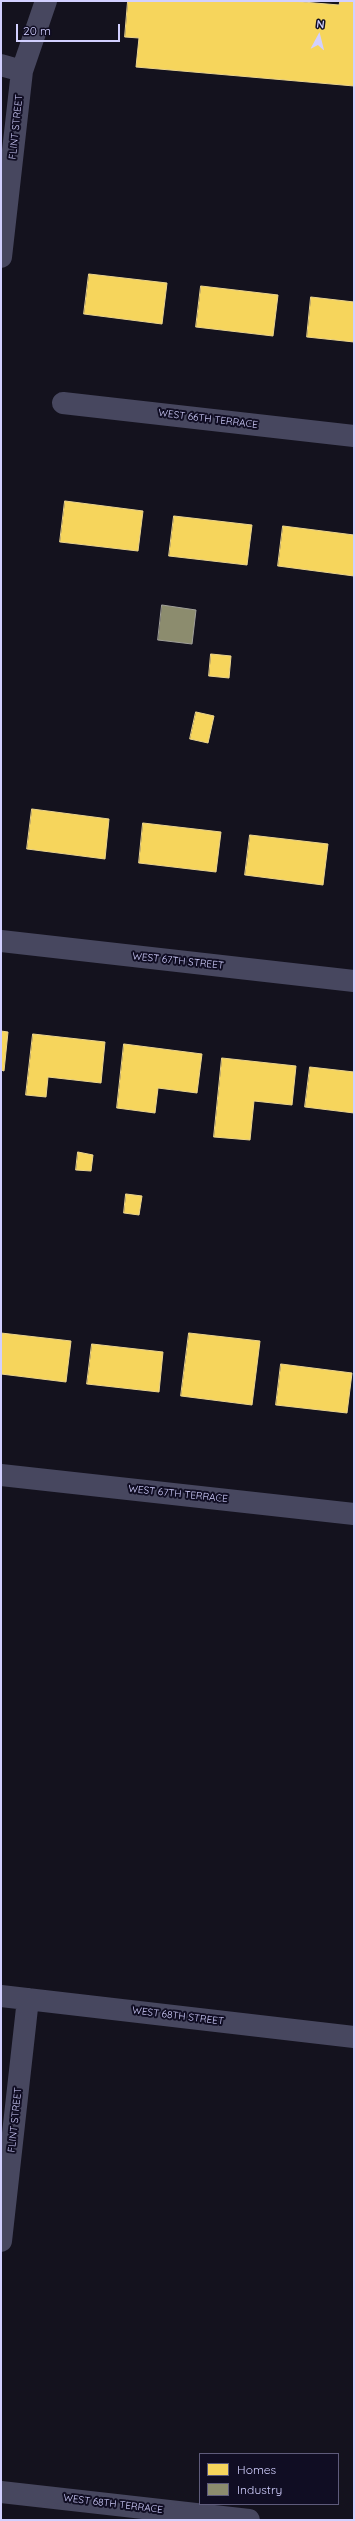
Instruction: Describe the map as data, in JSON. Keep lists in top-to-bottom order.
{
  "streets": {
    "street": [
      "FLINT STREET",
      "WEST 66TH TERRACE",
      "WEST 67TH STREET",
      "WEST 67TH TERRACE",
      "WEST 68TH STREET",
      "WEST 68TH TERRACE"
    ]
  },
  "crossings": [
    ["FLINT STREET", "WEST 68TH STREET"]
  ],
  "legend": ["Homes", "Industry"],
  "scale_bar": "20 m",
  "north": "top"
}
